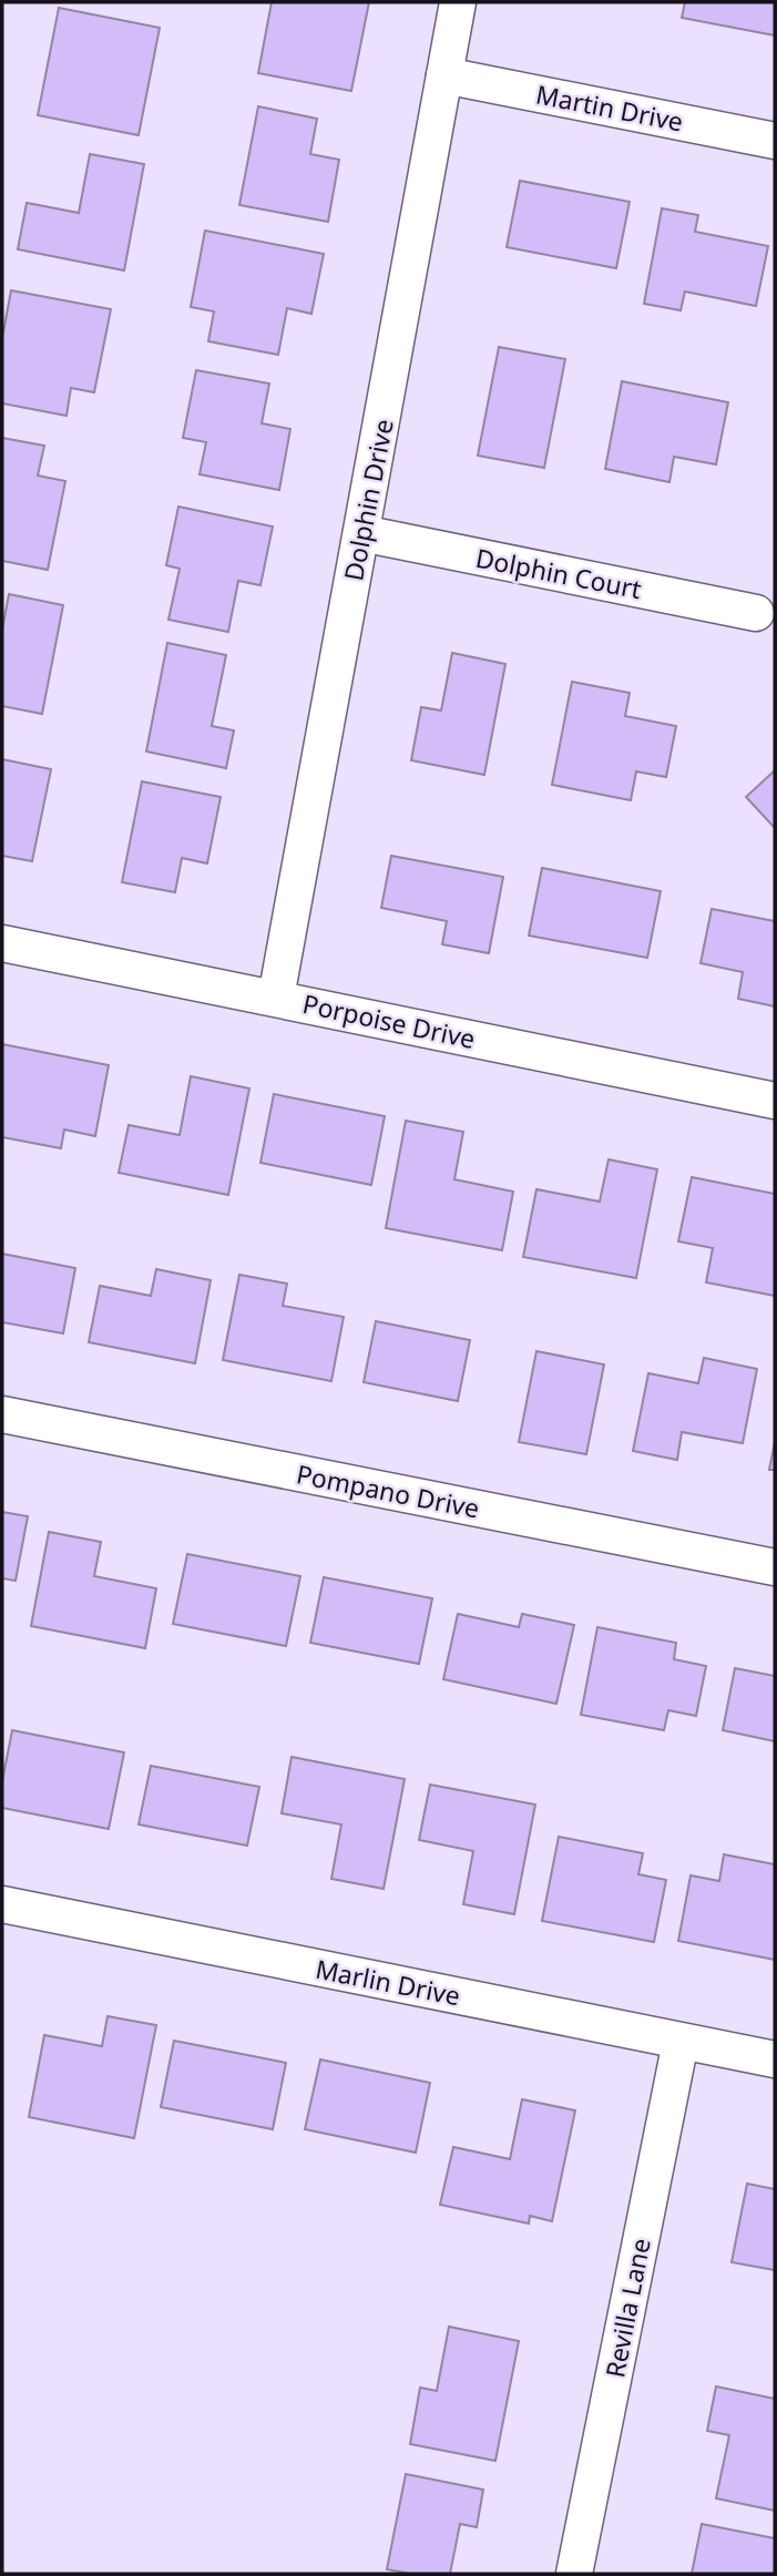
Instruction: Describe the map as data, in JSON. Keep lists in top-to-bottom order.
{
  "streets": {
    "street": [
      "Martin Drive",
      "Dolphin Drive",
      "Dolphin Court",
      "Porpoise Drive",
      "Pompano Drive",
      "Marlin Drive",
      "Revilla Lane"
    ]
  },
  "crossings": [
    ["Martin Drive", "Dolphin Drive"],
    ["Dolphin Drive", "Dolphin Court"],
    ["Dolphin Drive", "Porpoise Drive"],
    ["Marlin Drive", "Revilla Lane"]
  ]
}
